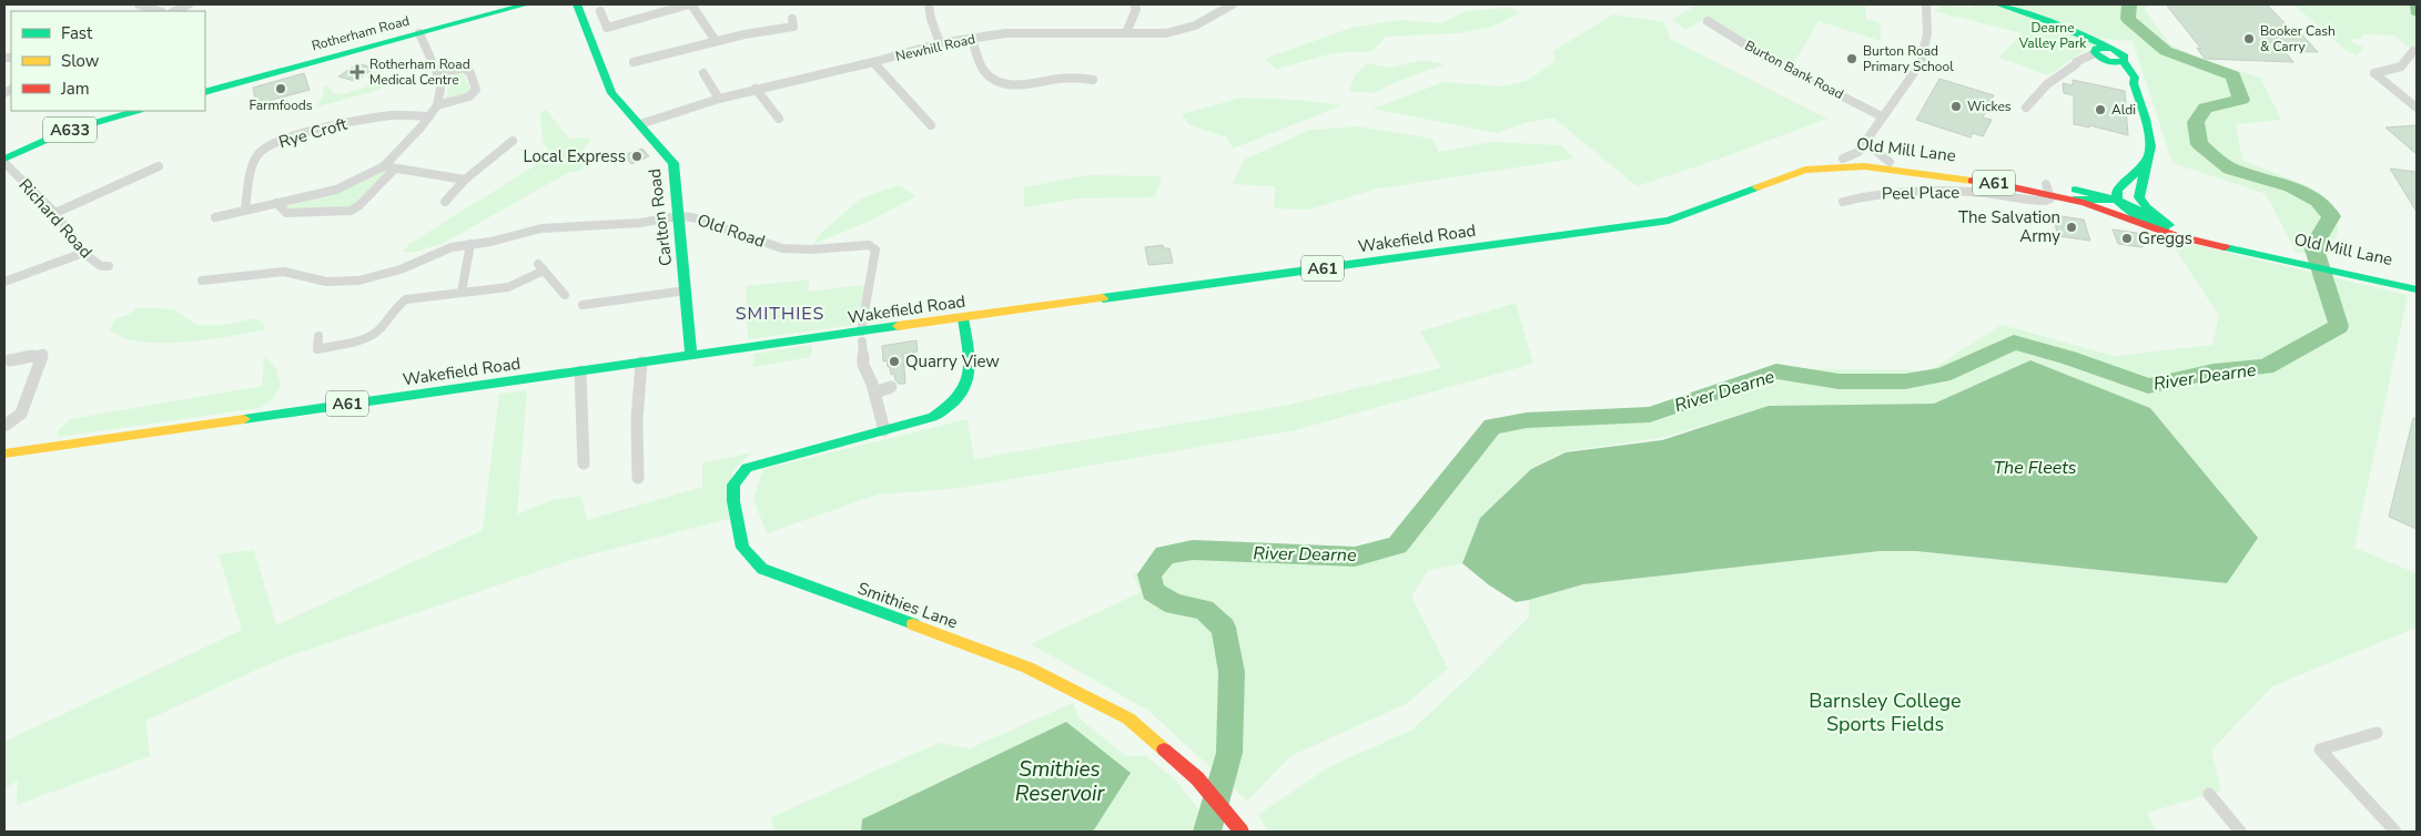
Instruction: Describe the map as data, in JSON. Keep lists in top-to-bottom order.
{
  "streets": {
    "main road": [
      "Rotherham Road",
      "A633",
      "Old Mill Lane",
      "A61",
      "Carlton Road",
      "Wakefield Road",
      "Smithies Lane"
    ],
    "street": [
      "Newhill Road",
      "Burton Bank Road",
      "Rye Croft",
      "Peel Place",
      "Richard Road",
      "Old Road"
    ]
  },
  "crossings": [
    ["Newhill Road", "Carlton Road"],
    ["Old Mill Lane", "Peel Place"],
    ["Old Mill Lane", "Wakefield Road"],
    ["Carlton Road", "Old Road"],
    ["Carlton Road", "Wakefield Road"],
    ["Old Road", "Wakefield Road"],
    ["Wakefield Road", "Smithies Lane"]
  ],
  "districts": ["SMITHIES"],
  "water": ["River Dearne", "The Fleets", "Smithies Reservoir"],
  "parks": ["Dearne Valley Park", "Barnsley College Sports Fields"],
  "places": {
    "other": [
      "Booker Cash & Carry",
      "Burton Road Primary School",
      "Farmfoods",
      "Wickes",
      "Aldi",
      "Local Express",
      "The Salvation Army",
      "Greggs",
      "Quarry View"
    ],
    "health": ["Rotherham Road Medical Centre"]
  },
  "legend": ["Fast", "Slow", "Jam"]
}
